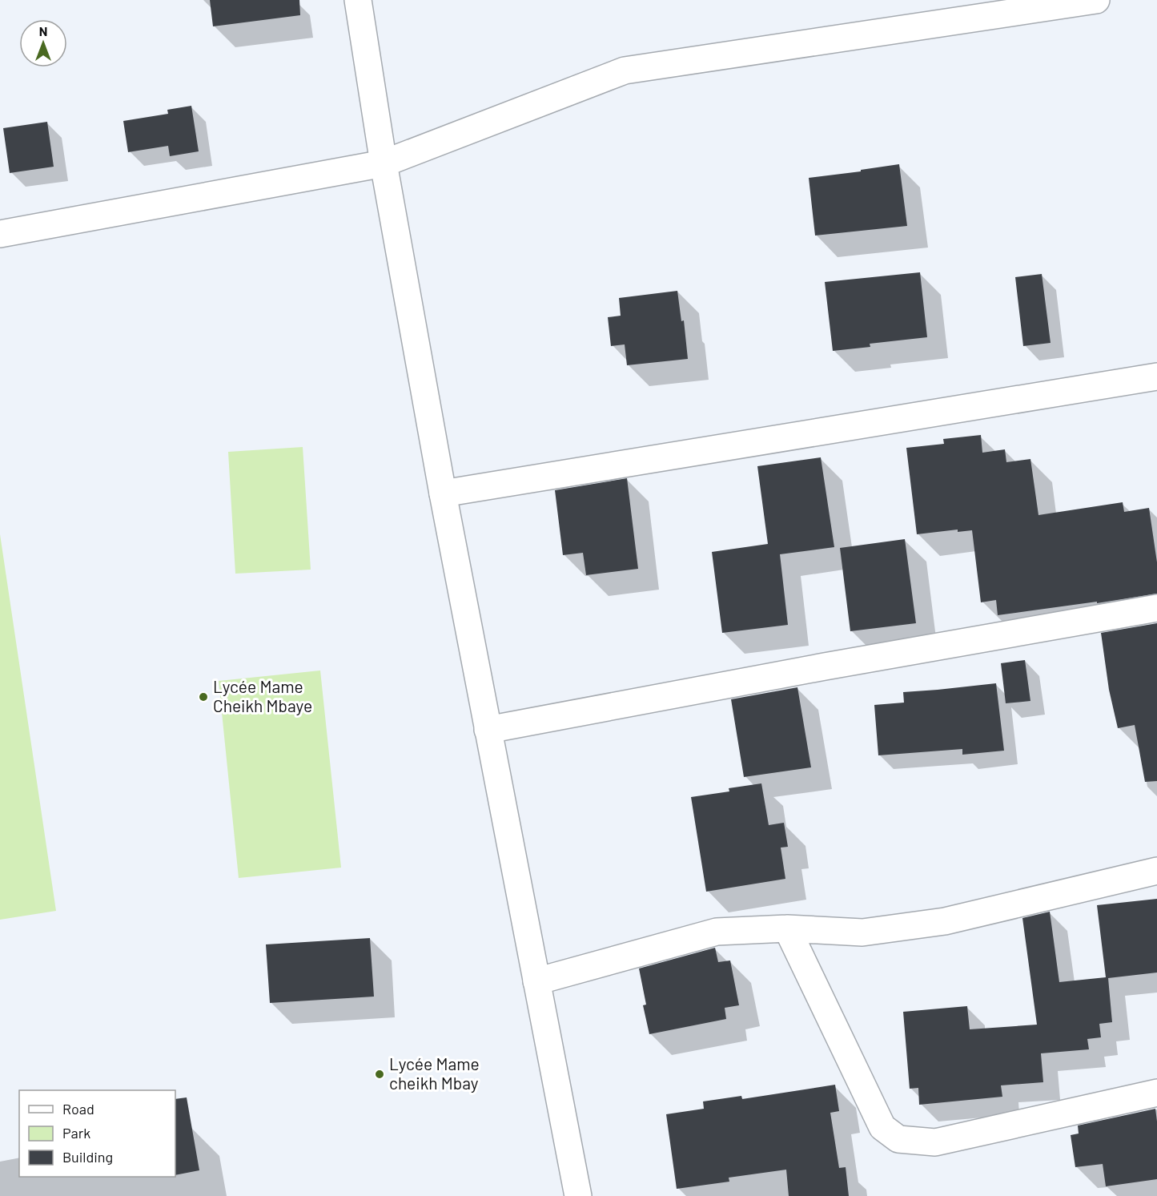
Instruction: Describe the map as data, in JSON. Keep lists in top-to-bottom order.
{
  "places": ["Lycée Mame Cheikh Mbaye", "Lycée Mame cheikh Mbay"],
  "legend": ["Road", "Park", "Building"],
  "north": "top"
}
